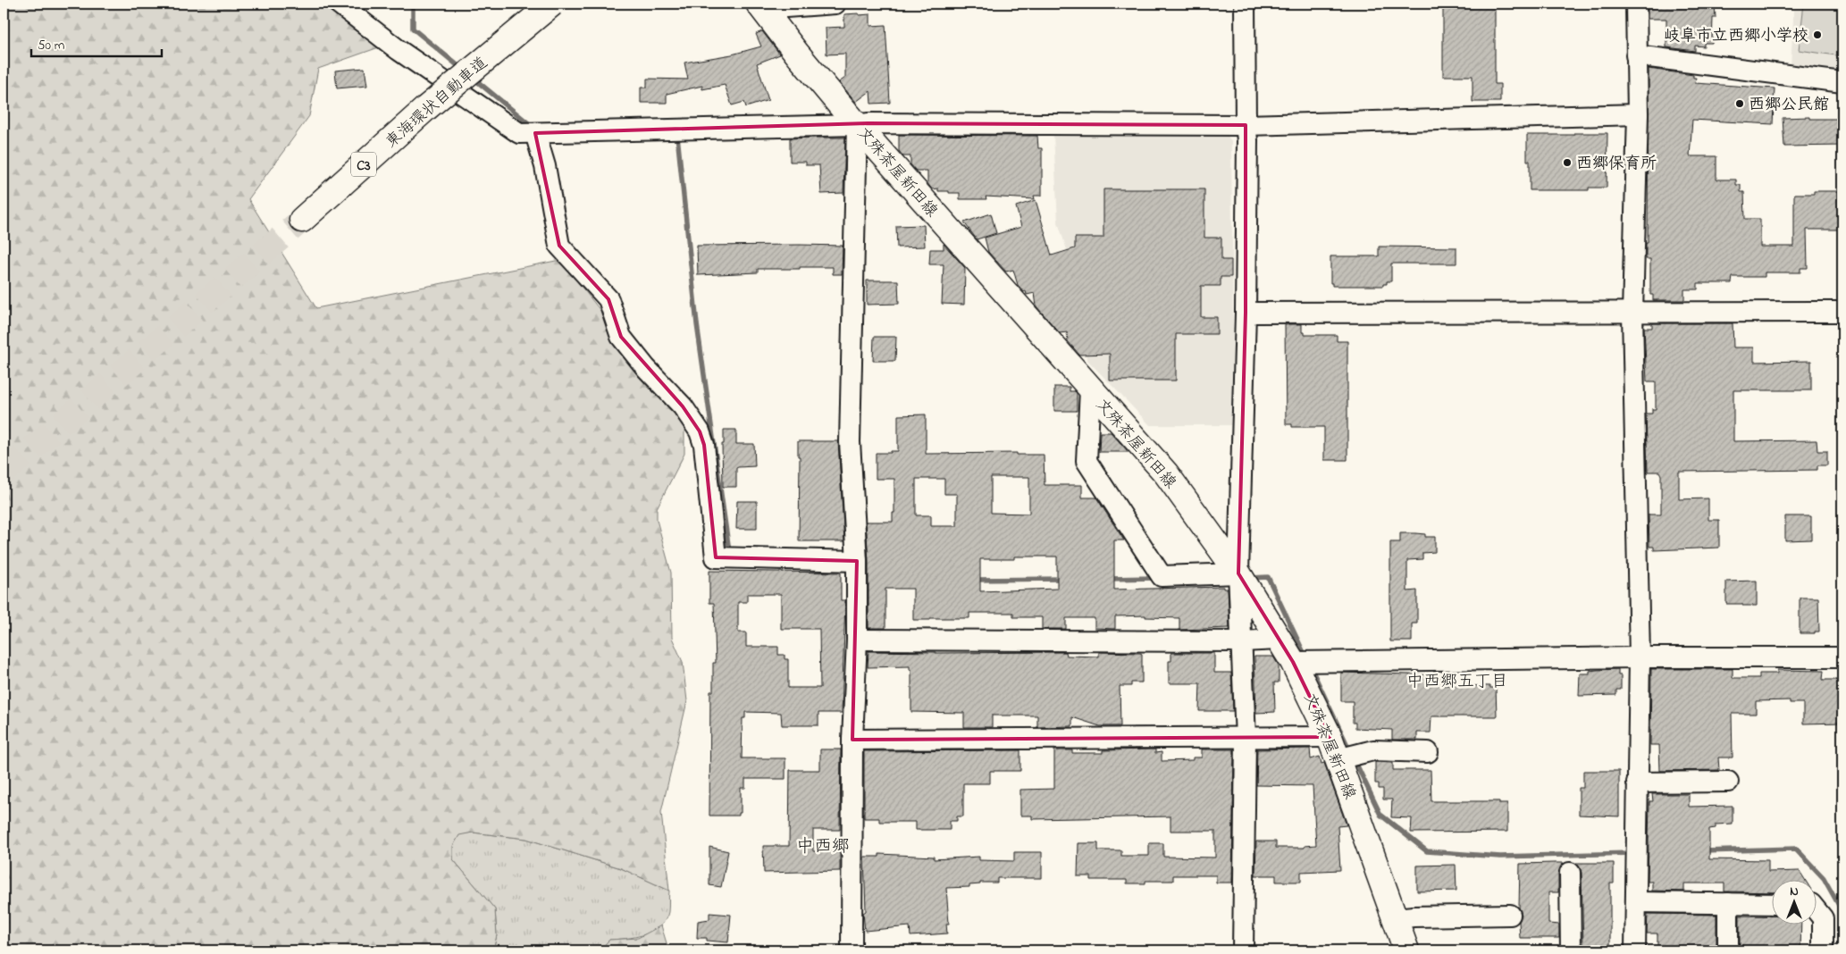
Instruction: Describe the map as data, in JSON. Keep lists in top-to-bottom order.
{
  "streets": {
    "main road": ["東海環状自動車道", "C3", "文殊茶屋新田線"]
  },
  "districts": ["中西郷五丁目", "中西郷"],
  "places": ["岐阜市立西郷小学校", "西郷公民館", "西郷保育所"],
  "scale_bar": "50 m",
  "north": "top"
}
